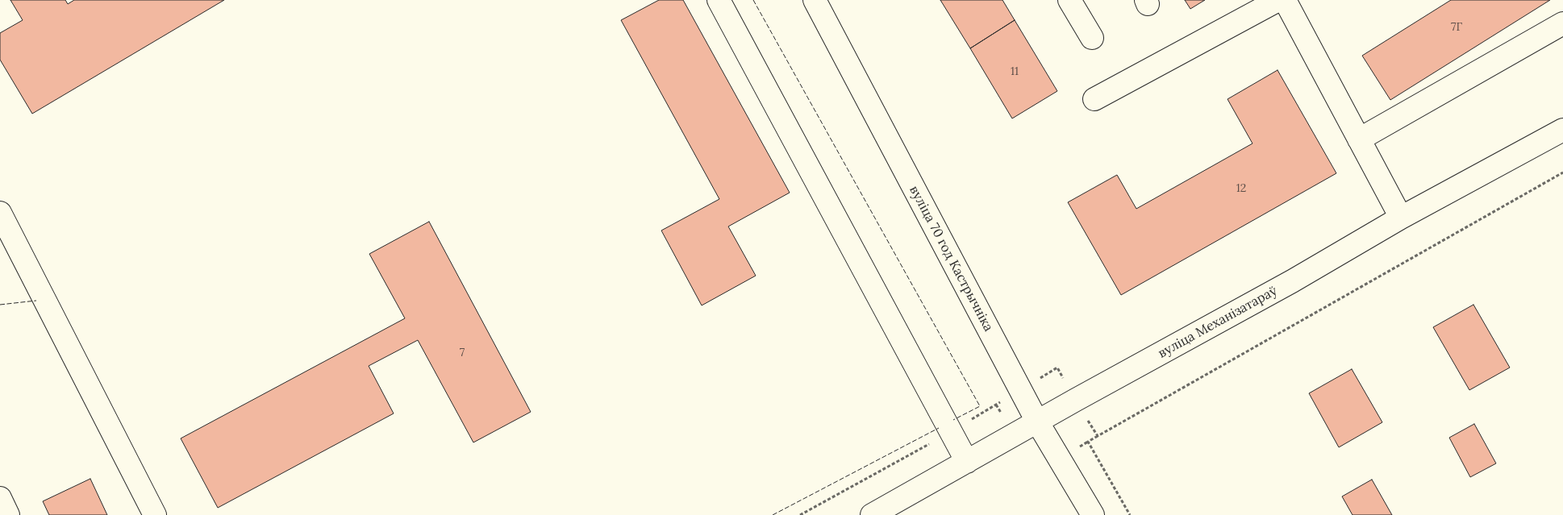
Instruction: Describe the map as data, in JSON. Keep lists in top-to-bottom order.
{
  "streets": {
    "street": ["вуліца 70 год Кастрычніка", "вуліца Механізатараў"]
  },
  "crossings": [
    ["вуліца 70 год Кастрычніка", "вуліца Механізатараў"]
  ],
  "house_numbers": [
    "7Г",
    "11",
    "12",
    "7"
  ]
}
